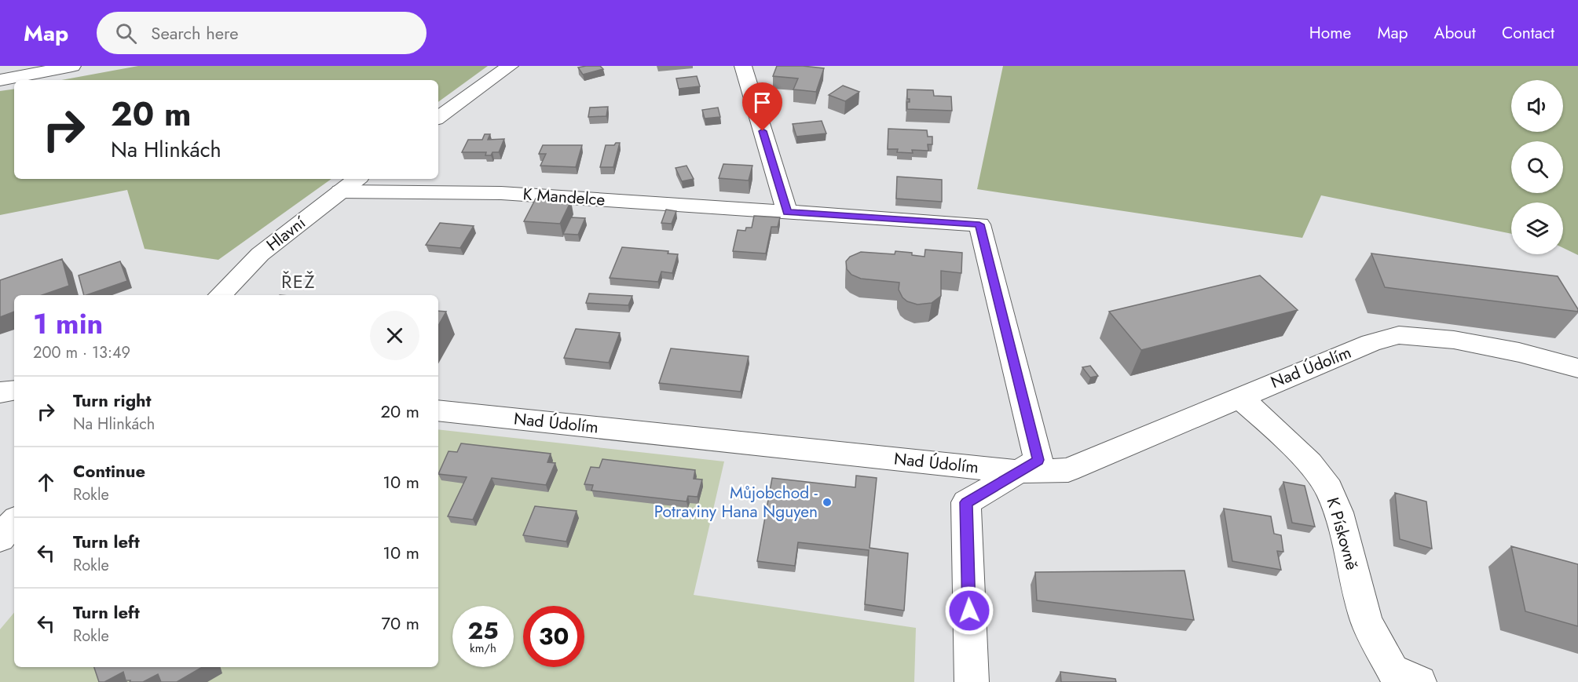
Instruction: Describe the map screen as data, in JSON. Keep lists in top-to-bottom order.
{
  "streets": {
    "street": [
      "K Mandelce",
      "Hlavní",
      "Nad Údolím",
      "K Pískovně"
    ]
  },
  "crossings": [
    ["K Mandelce", "Hlavní"],
    ["K Mandelce", "Nad Údolím"],
    ["Nad Údolím", "K Pískovně"]
  ],
  "districts": ["ŘEŽ"],
  "places": ["Můjobchod - Potraviny Hana Nguyen"],
  "page": {
    "header": "Map",
    "search": "Search here",
    "nav": [
      "Home",
      "Map",
      "About",
      "Contact"
    ],
    "turn": ["20 m", "Na Hlinkách"],
    "heading": ["1 min", "200 m · 13:49"],
    "list": [
      {
        "name": "Turn right",
        "note": "Na Hlinkách",
        "value": "20 m"
      },
      {
        "name": "Continue",
        "note": "Rokle",
        "value": "10 m"
      },
      {
        "name": "Turn left",
        "note": "Rokle",
        "value": "10 m"
      },
      {
        "name": "Turn left",
        "note": "Rokle",
        "value": "70 m"
      }
    ],
    "speed": "25 km/h",
    "limit": "30"
  }
}
